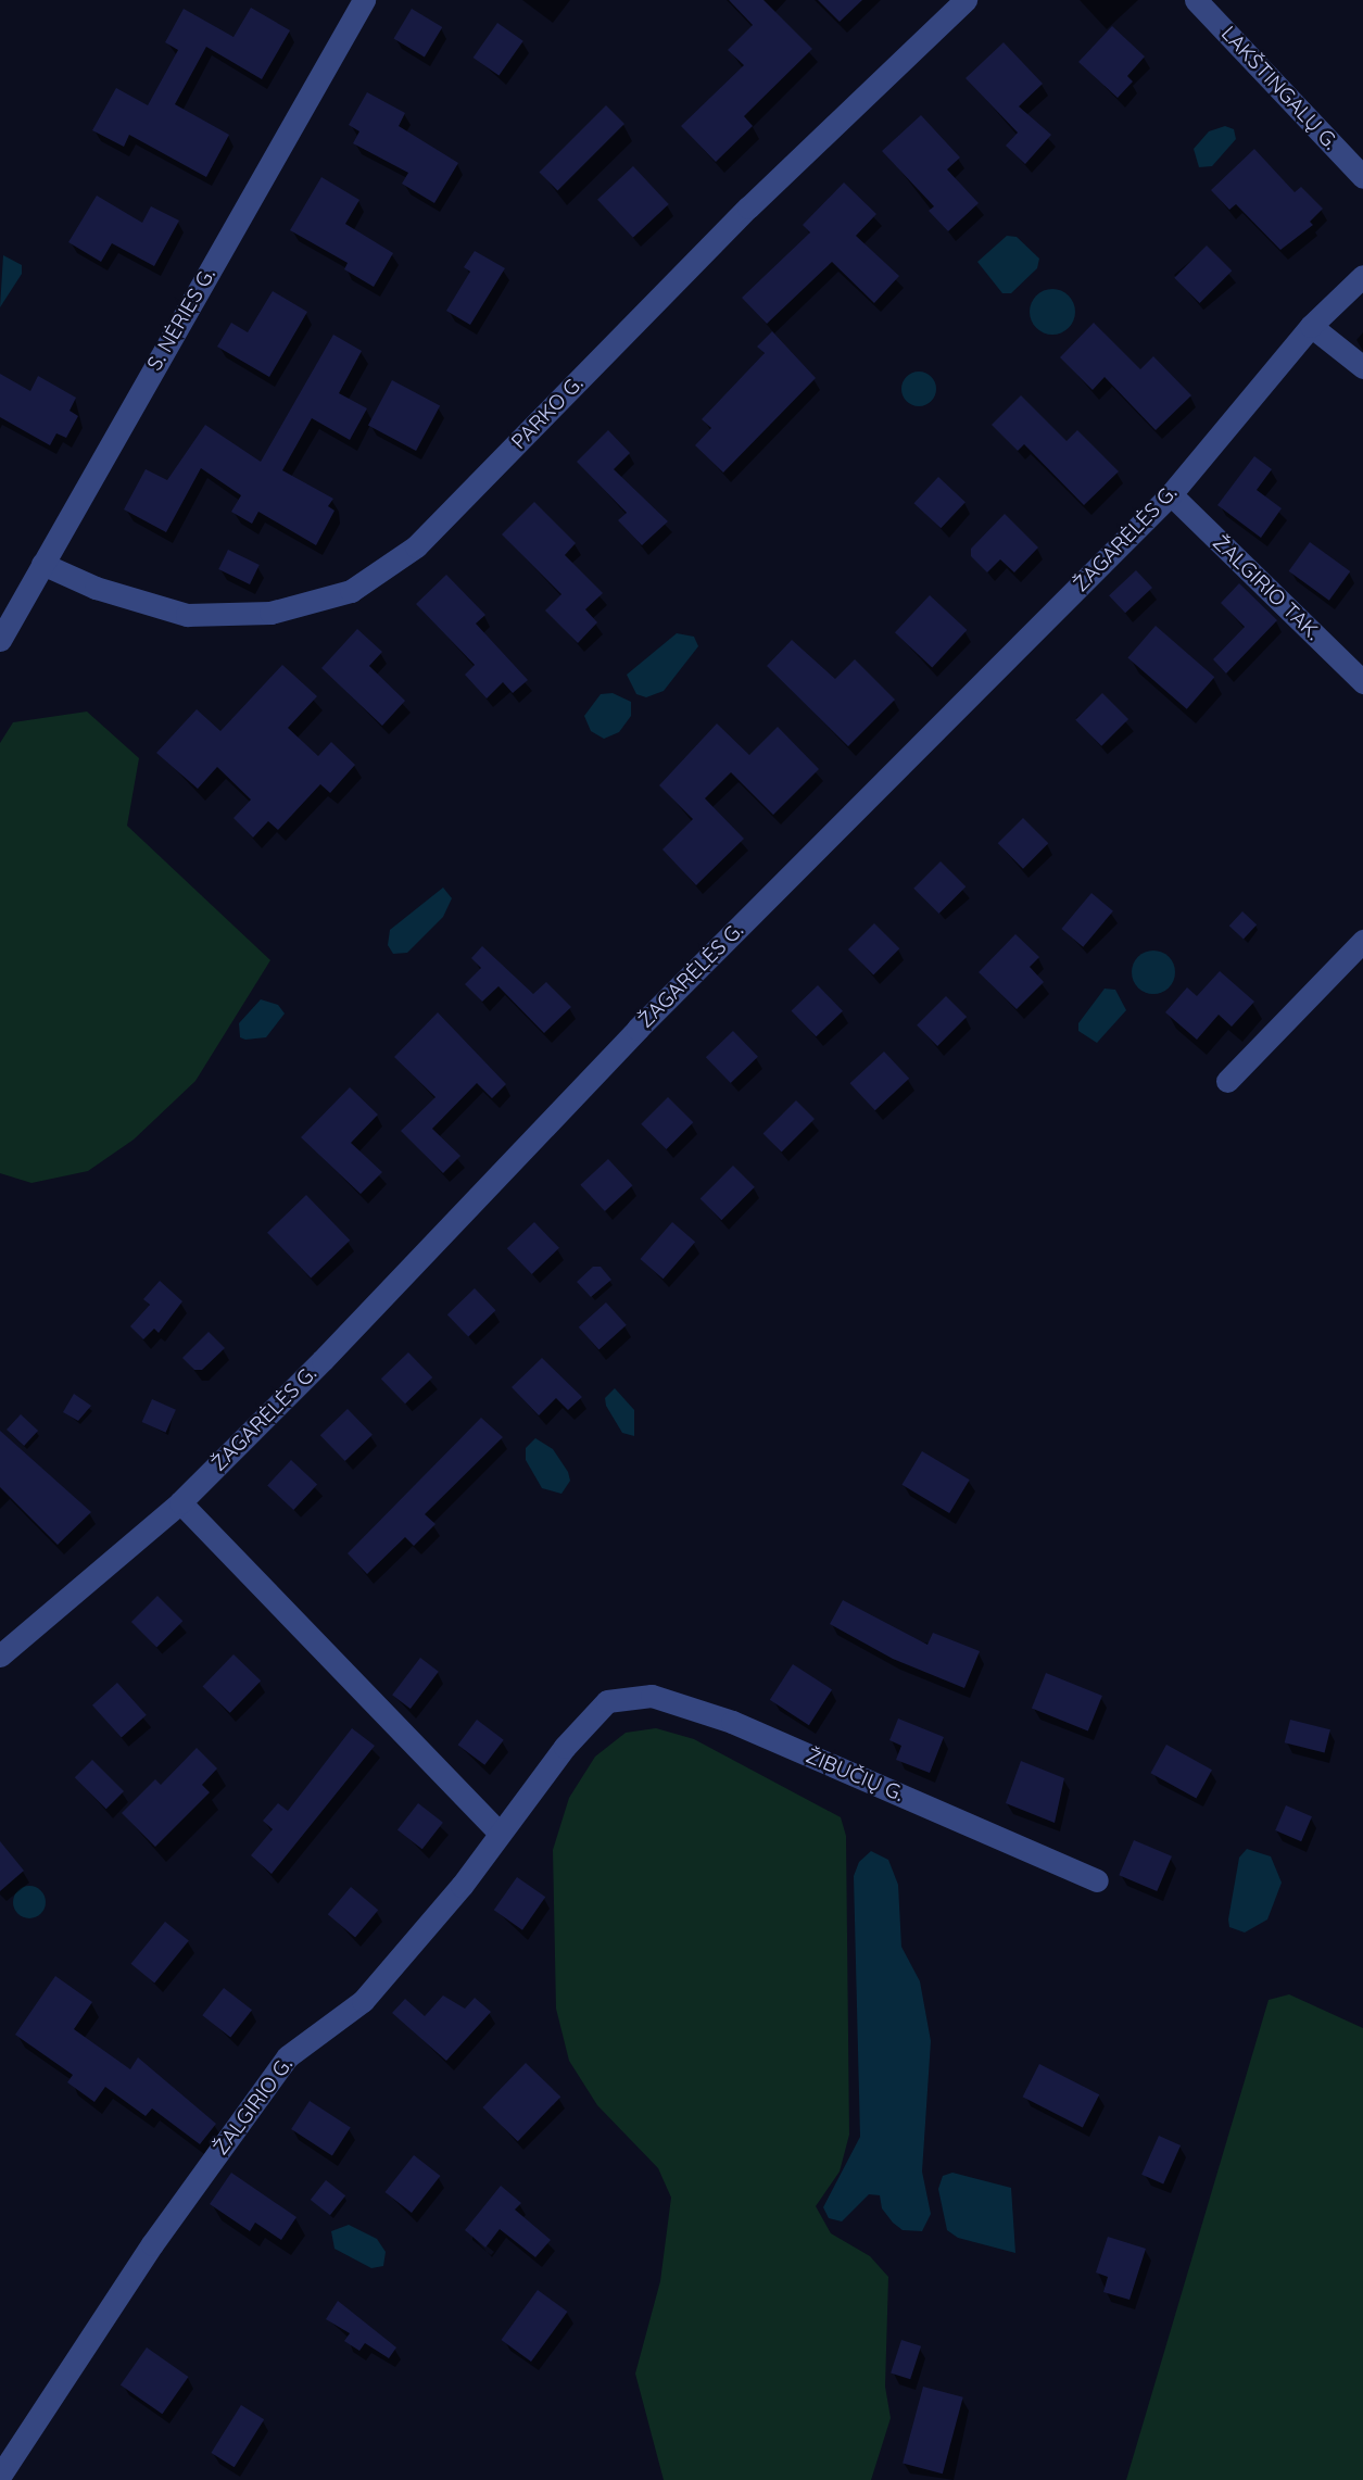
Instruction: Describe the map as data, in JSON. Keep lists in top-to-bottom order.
{
  "streets": {
    "street": [
      "LAKŠTINGALŲ G.",
      "S. NĖRIES G.",
      "PARKO G.",
      "ŽAGARĖLĖS G.",
      "ŽALGIRIO TAK.",
      "ŽIBUČIŲ G.",
      "ŽALGIRIO G."
    ]
  },
  "crossings": [
    ["S. NĖRIES G.", "PARKO G."],
    ["ŽAGARĖLĖS G.", "ŽALGIRIO TAK."],
    ["ŽIBUČIŲ G.", "ŽALGIRIO G."]
  ]
}
